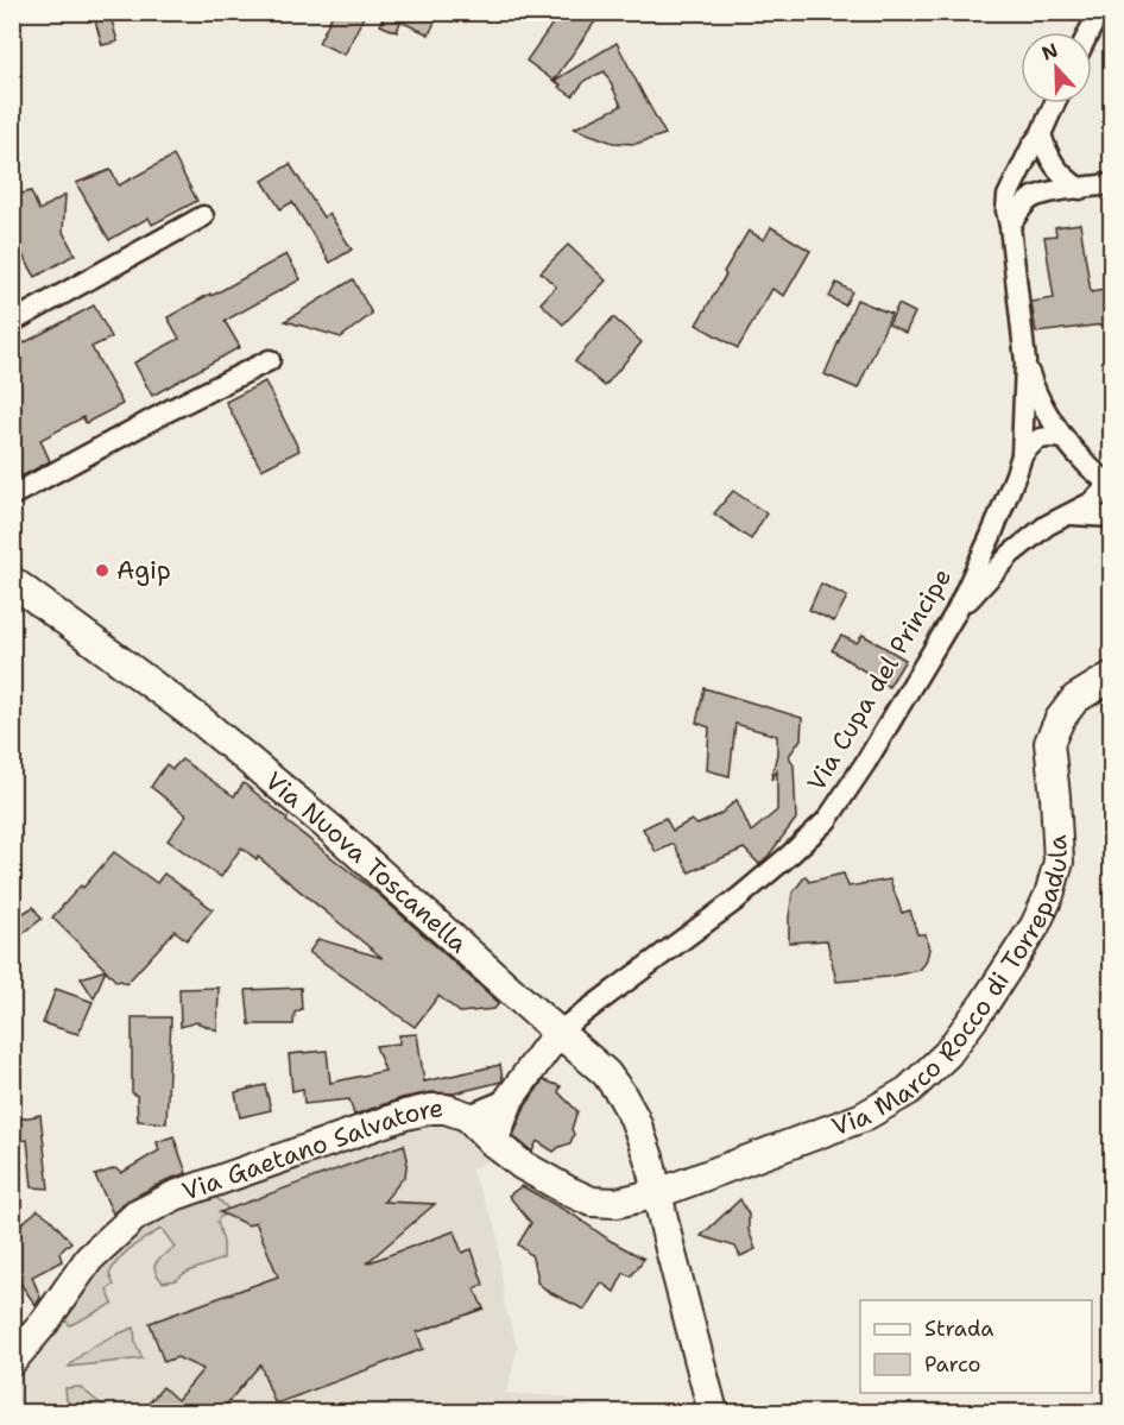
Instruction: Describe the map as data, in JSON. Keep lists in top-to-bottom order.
{
  "streets": {
    "main road": ["Via Nuova Toscanella", "Via Marco Rocco di Torrepadula", "Via Gaetano Salvatore"],
    "street": ["Via Cupa del Principe"]
  },
  "crossings": [
    ["Via Cupa del Principe", "Via Nuova Toscanella"],
    ["Via Nuova Toscanella", "Via Marco Rocco di Torrepadula"],
    ["Via Nuova Toscanella", "Via Gaetano Salvatore"],
    ["Via Marco Rocco di Torrepadula", "Via Gaetano Salvatore"]
  ],
  "places": ["Agip"],
  "legend": ["Strada", "Parco"],
  "north": "top"
}
